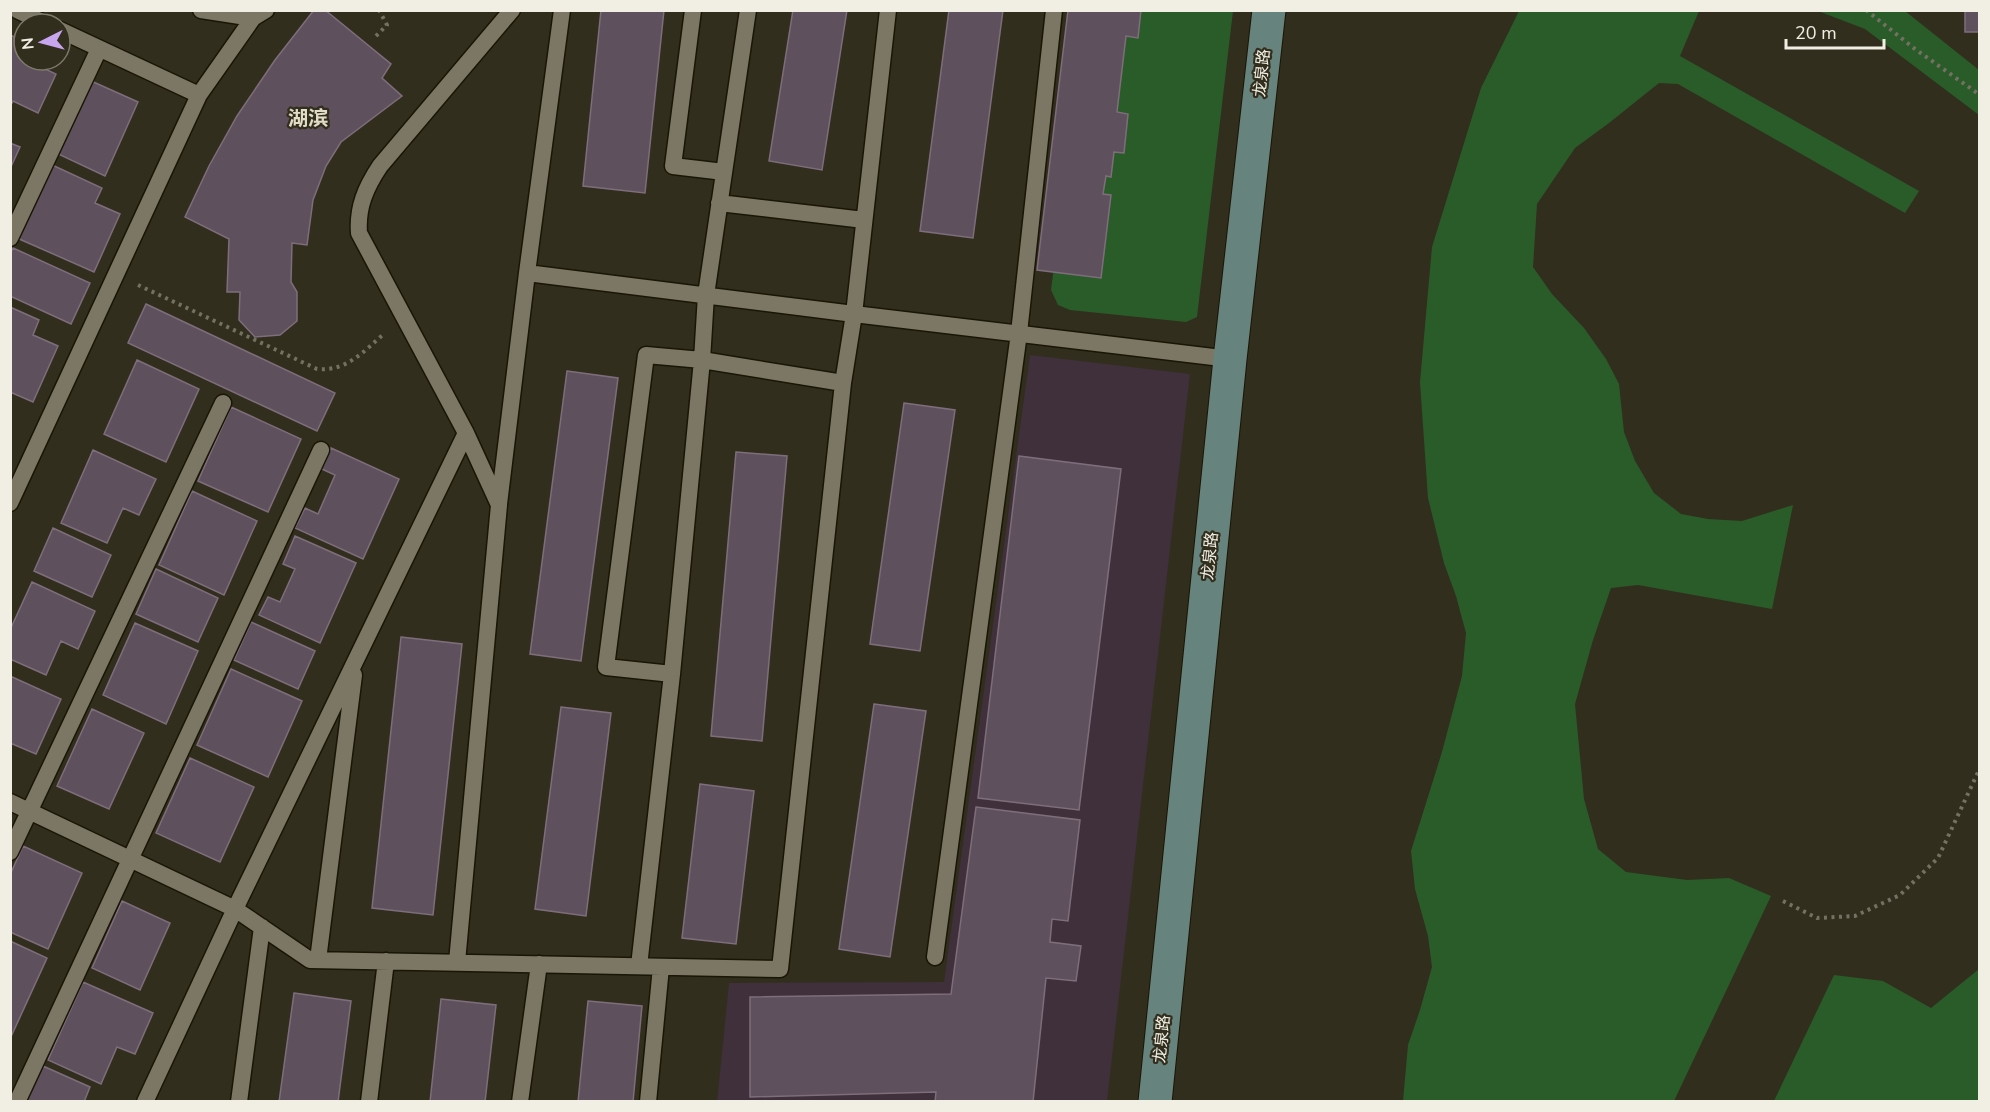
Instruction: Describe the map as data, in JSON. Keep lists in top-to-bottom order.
{
  "streets": {
    "street": ["龙泉路"]
  },
  "districts": ["湖滨"],
  "scale_bar": "20 m",
  "north": "left"
}
